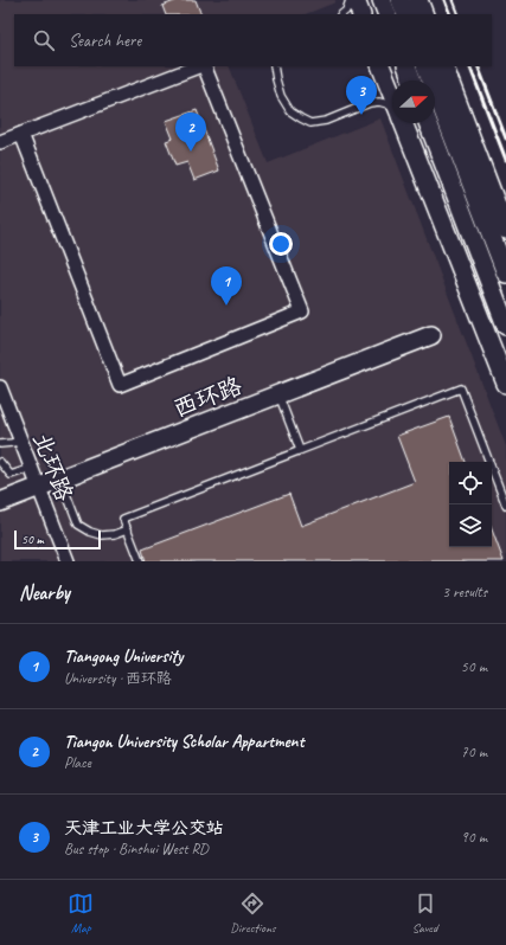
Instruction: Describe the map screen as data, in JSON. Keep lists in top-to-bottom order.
{
  "streets": {
    "street": ["西环路", "北环路"]
  },
  "crossings": [
    ["西环路", "北环路"]
  ],
  "scale_bar": "50 m",
  "north": "right",
  "page": {
    "search": "Search here",
    "pins": ["3", "2", "1"],
    "scale": "50 m",
    "heading": ["Nearby", "3 results"],
    "list": [
      {
        "mark": "1",
        "name": "Tiangong University",
        "note": "University · 西环路",
        "value": "50 m"
      },
      {
        "mark": "2",
        "name": "Tiangon University Scholar Appartment",
        "note": "Place",
        "value": "70 m"
      },
      {
        "mark": "3",
        "name": "天津工业大学公交站",
        "note": "Bus stop · Binshui West RD",
        "value": "90 m"
      }
    ],
    "nav": ["Map", "Directions", "Saved"]
  }
}
